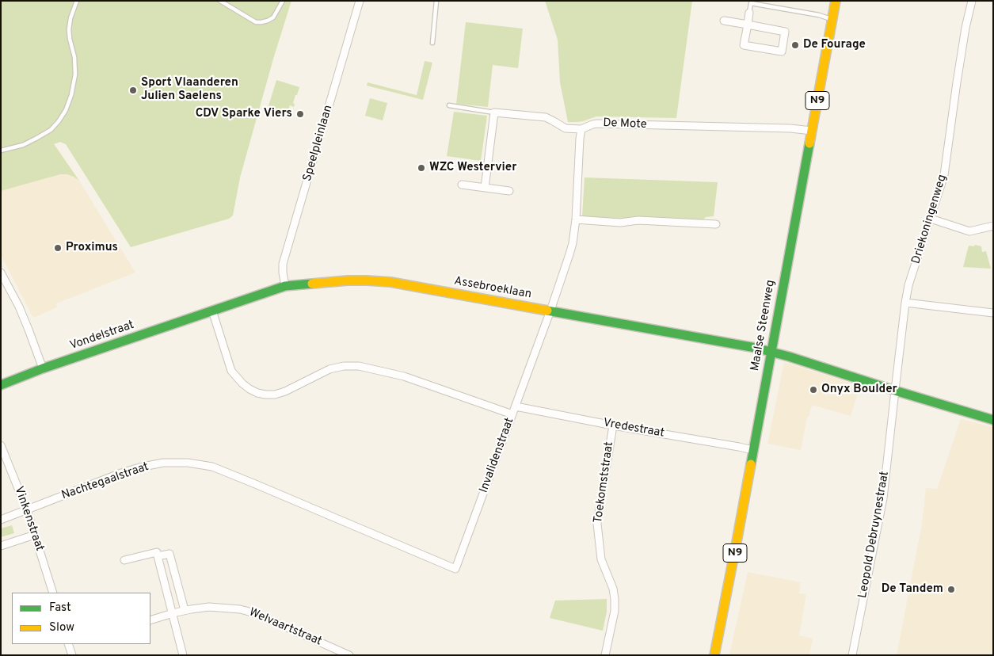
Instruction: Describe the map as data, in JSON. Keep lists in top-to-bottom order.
{
  "streets": {
    "street": [
      "N9",
      "De Mote",
      "Speelpleinlaan",
      "Driekoningenweg",
      "Assebroeklaan",
      "Maalse Steenweg",
      "Vondelstraat",
      "Vredestraat",
      "Invalidenstraat",
      "Nachtegaalstraat",
      "Toekomststraat",
      "Vinkenstraat",
      "Leopold Debruynestraat",
      "Welvaartstraat"
    ]
  },
  "crossings": [
    ["De Mote", "Maalse Steenweg"],
    ["De Mote", "Invalidenstraat"],
    ["Speelpleinlaan", "Assebroeklaan"],
    ["Driekoningenweg", "Assebroeklaan"],
    ["Driekoningenweg", "Leopold Debruynestraat"],
    ["Assebroeklaan", "Maalse Steenweg"],
    ["Assebroeklaan", "Vondelstraat"],
    ["Assebroeklaan", "Invalidenstraat"],
    ["Assebroeklaan", "Leopold Debruynestraat"],
    ["Maalse Steenweg", "Vredestraat"],
    ["Vredestraat", "Invalidenstraat"],
    ["Vredestraat", "Toekomststraat"],
    ["Invalidenstraat", "Nachtegaalstraat"],
    ["Nachtegaalstraat", "Vinkenstraat"]
  ],
  "places": [
    "De Fourage",
    "Sport Vlaanderen Julien Saelens",
    "CDV Sparke Viers",
    "WZC Westervier",
    "Proximus",
    "Onyx Boulder",
    "De Tandem"
  ],
  "legend": ["Fast", "Slow"]
}
